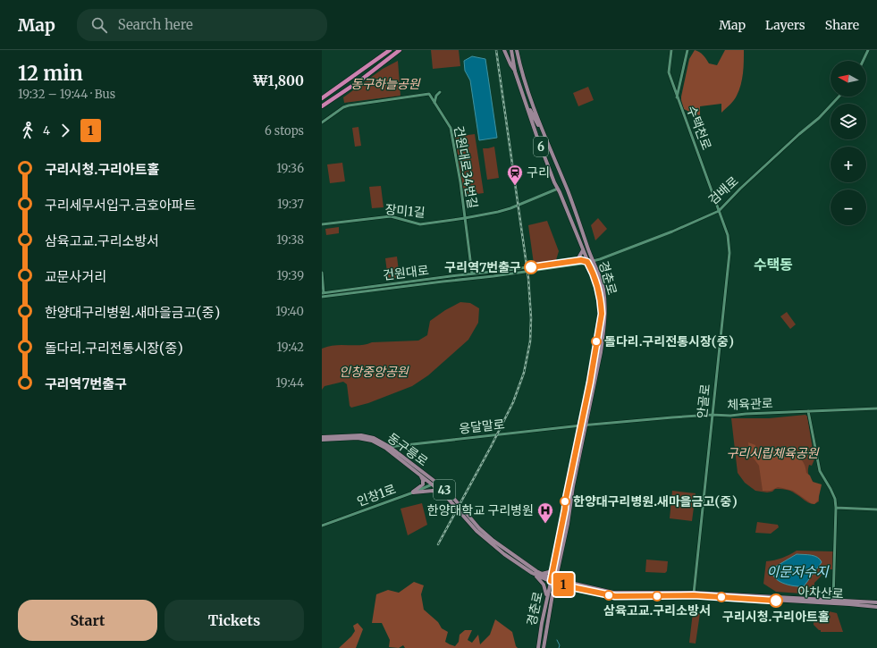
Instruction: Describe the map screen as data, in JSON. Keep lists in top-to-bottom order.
{
  "streets": {
    "main road": [
      "6",
      "경춘로",
      "동구릉로",
      "43",
      "아차산로"
    ],
    "street": [
      "수택천로",
      "건원대로34번길",
      "검배로",
      "장미1길",
      "건원대로",
      "안골로",
      "체육관로",
      "응달말로",
      "인창1로"
    ]
  },
  "crossings": [
    ["수택천로", "검배로"],
    ["수택천로", "안골로"],
    ["건원대로34번길", "장미1길"],
    ["건원대로34번길", "건원대로"],
    ["건원대로34번길", "경춘로"],
    ["검배로", "건원대로"],
    ["검배로", "경춘로"],
    ["검배로", "안골로"],
    ["건원대로", "경춘로"],
    ["경춘로", "체육관로"],
    ["경춘로", "응달말로"],
    ["경춘로", "동구릉로"],
    ["경춘로", "아차산로"],
    ["안골로", "체육관로"],
    ["안골로", "아차산로"],
    ["체육관로", "응달말로"],
    ["응달말로", "동구릉로"],
    ["동구릉로", "인창1로"],
    ["동구릉로", "아차산로"]
  ],
  "districts": ["수택동"],
  "water": ["이문저수지"],
  "parks": ["동구하늘공원", "인창중앙공원", "구리시립체육공원"],
  "places": {
    "station": ["구리"],
    "other": [
      "구리역7번출구",
      "돌다리.구리전통시장(중)",
      "한양대구리병원.새마을금고(중)",
      "삼육고교.구리소방서",
      "구리시청.구리아트홀"
    ],
    "hospital": ["한양대학교 구리병원"]
  },
  "lines": ["bus line 1"],
  "north": "left",
  "page": {
    "header": "Map",
    "search": "Search here",
    "nav": ["Map", "Layers", "Share"],
    "heading": ["12 min", "19:32 – 19:44 · Bus", "₩1,800"],
    "on_map": "1",
    "map_buttons": ["+", "−"],
    "legs": ["4", "1", "6 stops"],
    "list": [
      {
        "name": "구리시청.구리아트홀",
        "value": "19:36"
      },
      {
        "name": "구리세무서입구.금호아파트",
        "value": "19:37"
      },
      {
        "name": "삼육고교.구리소방서",
        "value": "19:38"
      },
      {
        "name": "교문사거리",
        "value": "19:39"
      },
      {
        "name": "한양대구리병원.새마을금고(중)",
        "value": "19:40"
      },
      {
        "name": "돌다리.구리전통시장(중)",
        "value": "19:42"
      },
      {
        "name": "구리역7번출구",
        "value": "19:44"
      }
    ],
    "buttons": ["Start", "Tickets"]
  }
}
